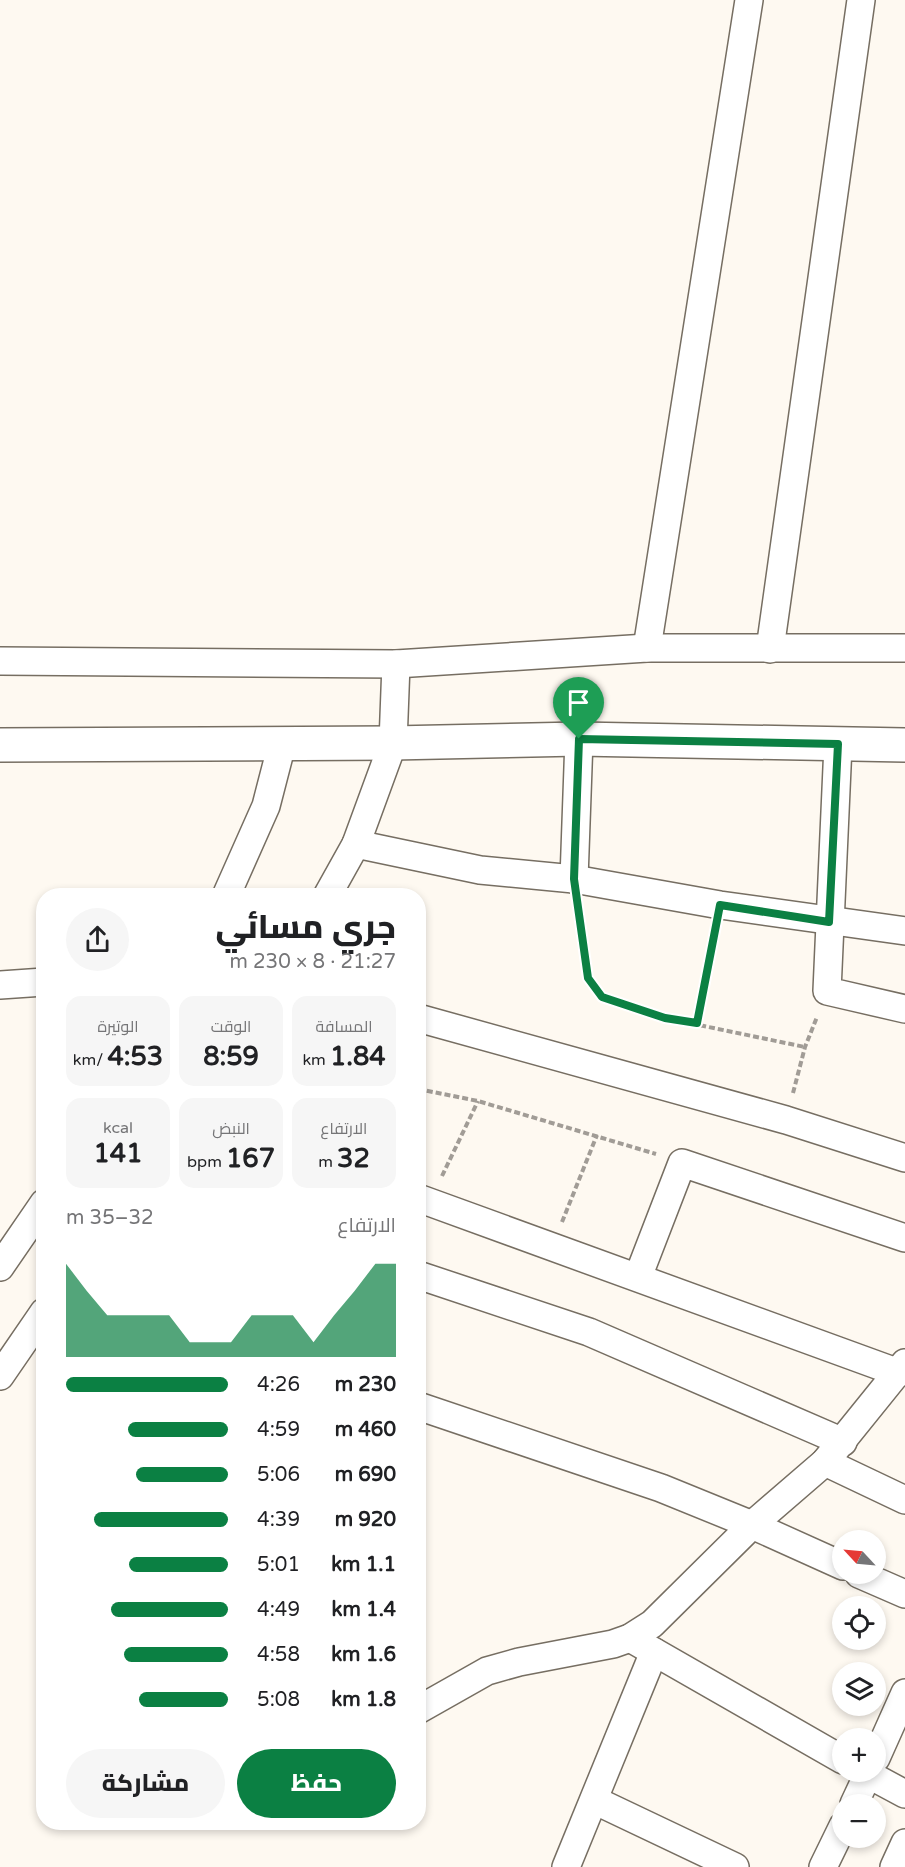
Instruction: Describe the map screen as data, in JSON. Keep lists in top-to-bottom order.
{
  "north": "top left",
  "page": {
    "heading": ["جري مسائي", "21:27 · 8 × 230 m"],
    "stats": [
      ["المسافة", "1.84 km"],
      ["الوقت", "8:59"],
      ["الوتيرة", "4:53 /km"],
      ["الارتفاع", "32 m"],
      ["النبض", "167 bpm"],
      ["kcal", "141"]
    ],
    "chart": ["الارتفاع", "32–35 m"],
    "list": [
      {
        "name": "230 m",
        "note": "4:26"
      },
      {
        "name": "460 m",
        "note": "4:59"
      },
      {
        "name": "690 m",
        "note": "5:06"
      },
      {
        "name": "920 m",
        "note": "4:39"
      },
      {
        "name": "1.1 km",
        "note": "5:01"
      },
      {
        "name": "1.4 km",
        "note": "4:49"
      },
      {
        "name": "1.6 km",
        "note": "4:58"
      },
      {
        "name": "1.8 km",
        "note": "5:08"
      }
    ],
    "map_buttons": ["+", "−"],
    "buttons": ["حفظ", "مشاركة"]
  }
}
